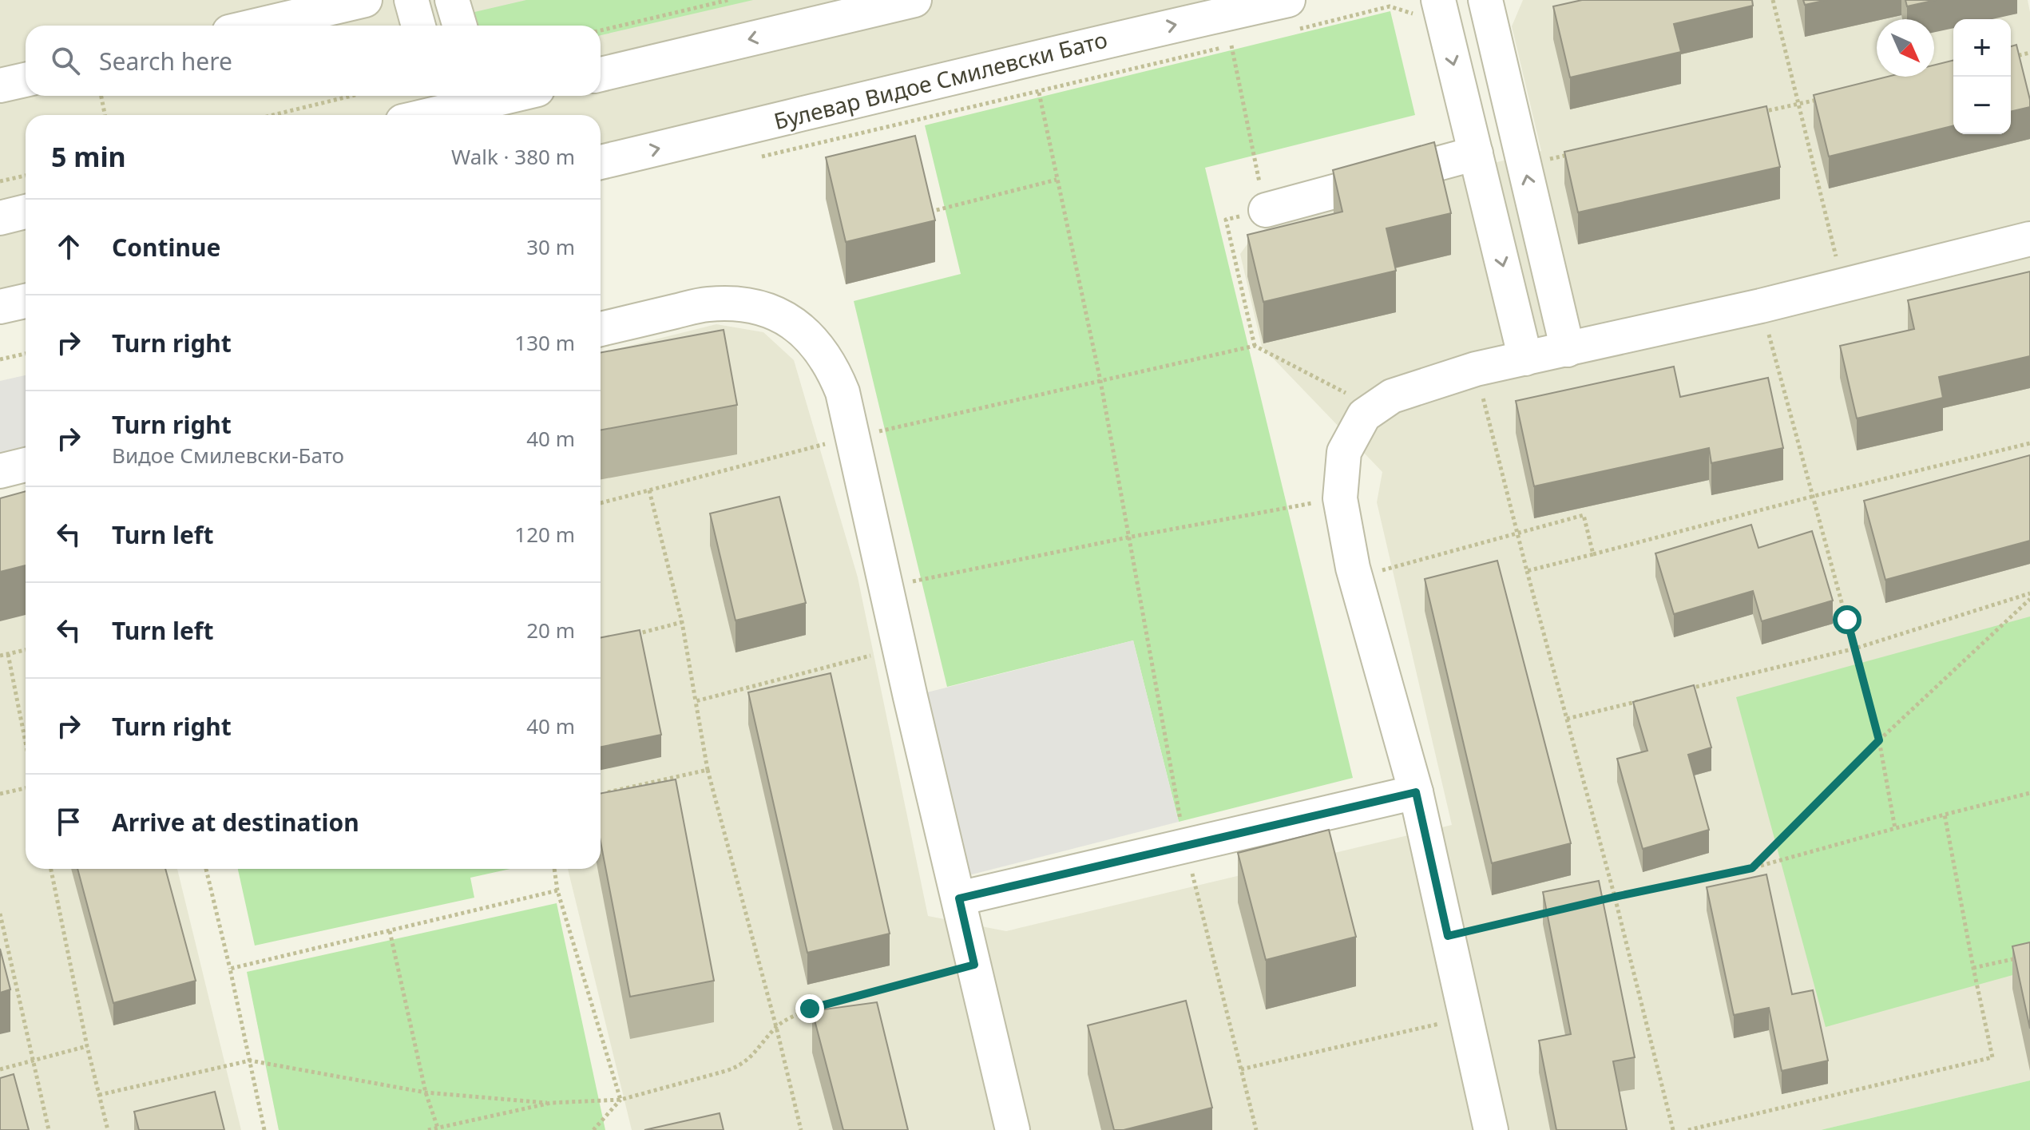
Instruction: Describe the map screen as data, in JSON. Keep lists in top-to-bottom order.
{
  "streets": {
    "street": ["Булевар Видое Смилевски Бато"]
  },
  "north": "bottom right",
  "page": {
    "map_buttons": ["+", "−"],
    "search": "Search here",
    "heading": ["5 min", "Walk · 380 m"],
    "list": [
      ["Continue", "30 m"],
      ["Turn right", "130 m"],
      ["Turn right", "Видое Смилевски-Бато", "40 m"],
      ["Turn left", "120 m"],
      ["Turn left", "20 m"],
      ["Turn right", "40 m"],
      "Arrive at destination"
    ]
  }
}
